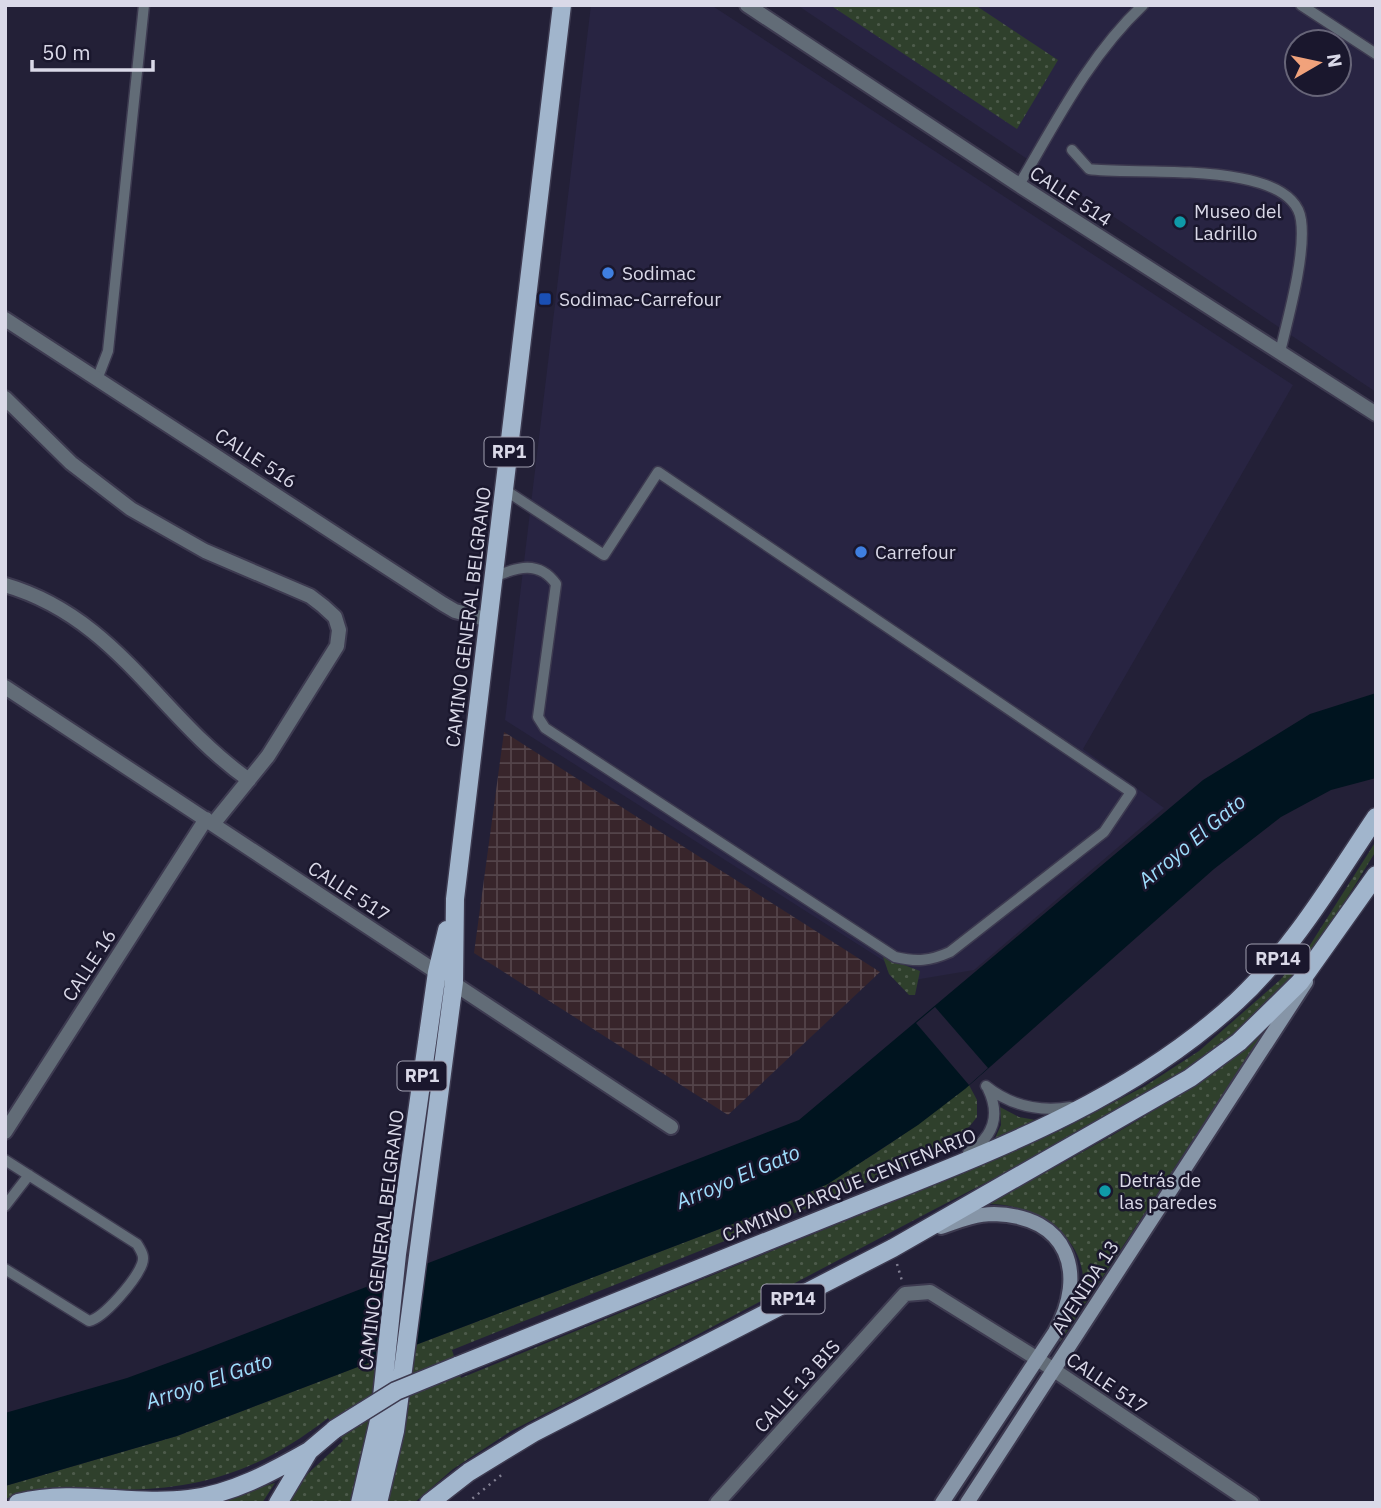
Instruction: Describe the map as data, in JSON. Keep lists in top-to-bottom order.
{
  "streets": {
    "main road": [
      "RP1",
      "CAMINO GENERAL BELGRANO",
      "RP14",
      "CAMINO PARQUE CENTENARIO",
      "AVENIDA 13"
    ],
    "street": [
      "CALLE 514",
      "CALLE 516",
      "CALLE 517",
      "CALLE 16",
      "CALLE 13 BIS"
    ]
  },
  "crossings": [
    ["CALLE 516", "CAMINO GENERAL BELGRANO"],
    ["CAMINO GENERAL BELGRANO", "CALLE 517"],
    ["CALLE 517", "CALLE 16"],
    ["CALLE 517", "AVENIDA 13"],
    ["CALLE 517", "CALLE 13 BIS"],
    ["RP14", "AVENIDA 13"]
  ],
  "water": ["Arroyo El Gato"],
  "places": {
    "other": [
      "Museo del Ladrillo",
      "Sodimac",
      "Carrefour",
      "Detrás de las paredes"
    ],
    "transit": ["Sodimac-Carrefour"]
  },
  "scale_bar": "50 m",
  "north": "right"
}
